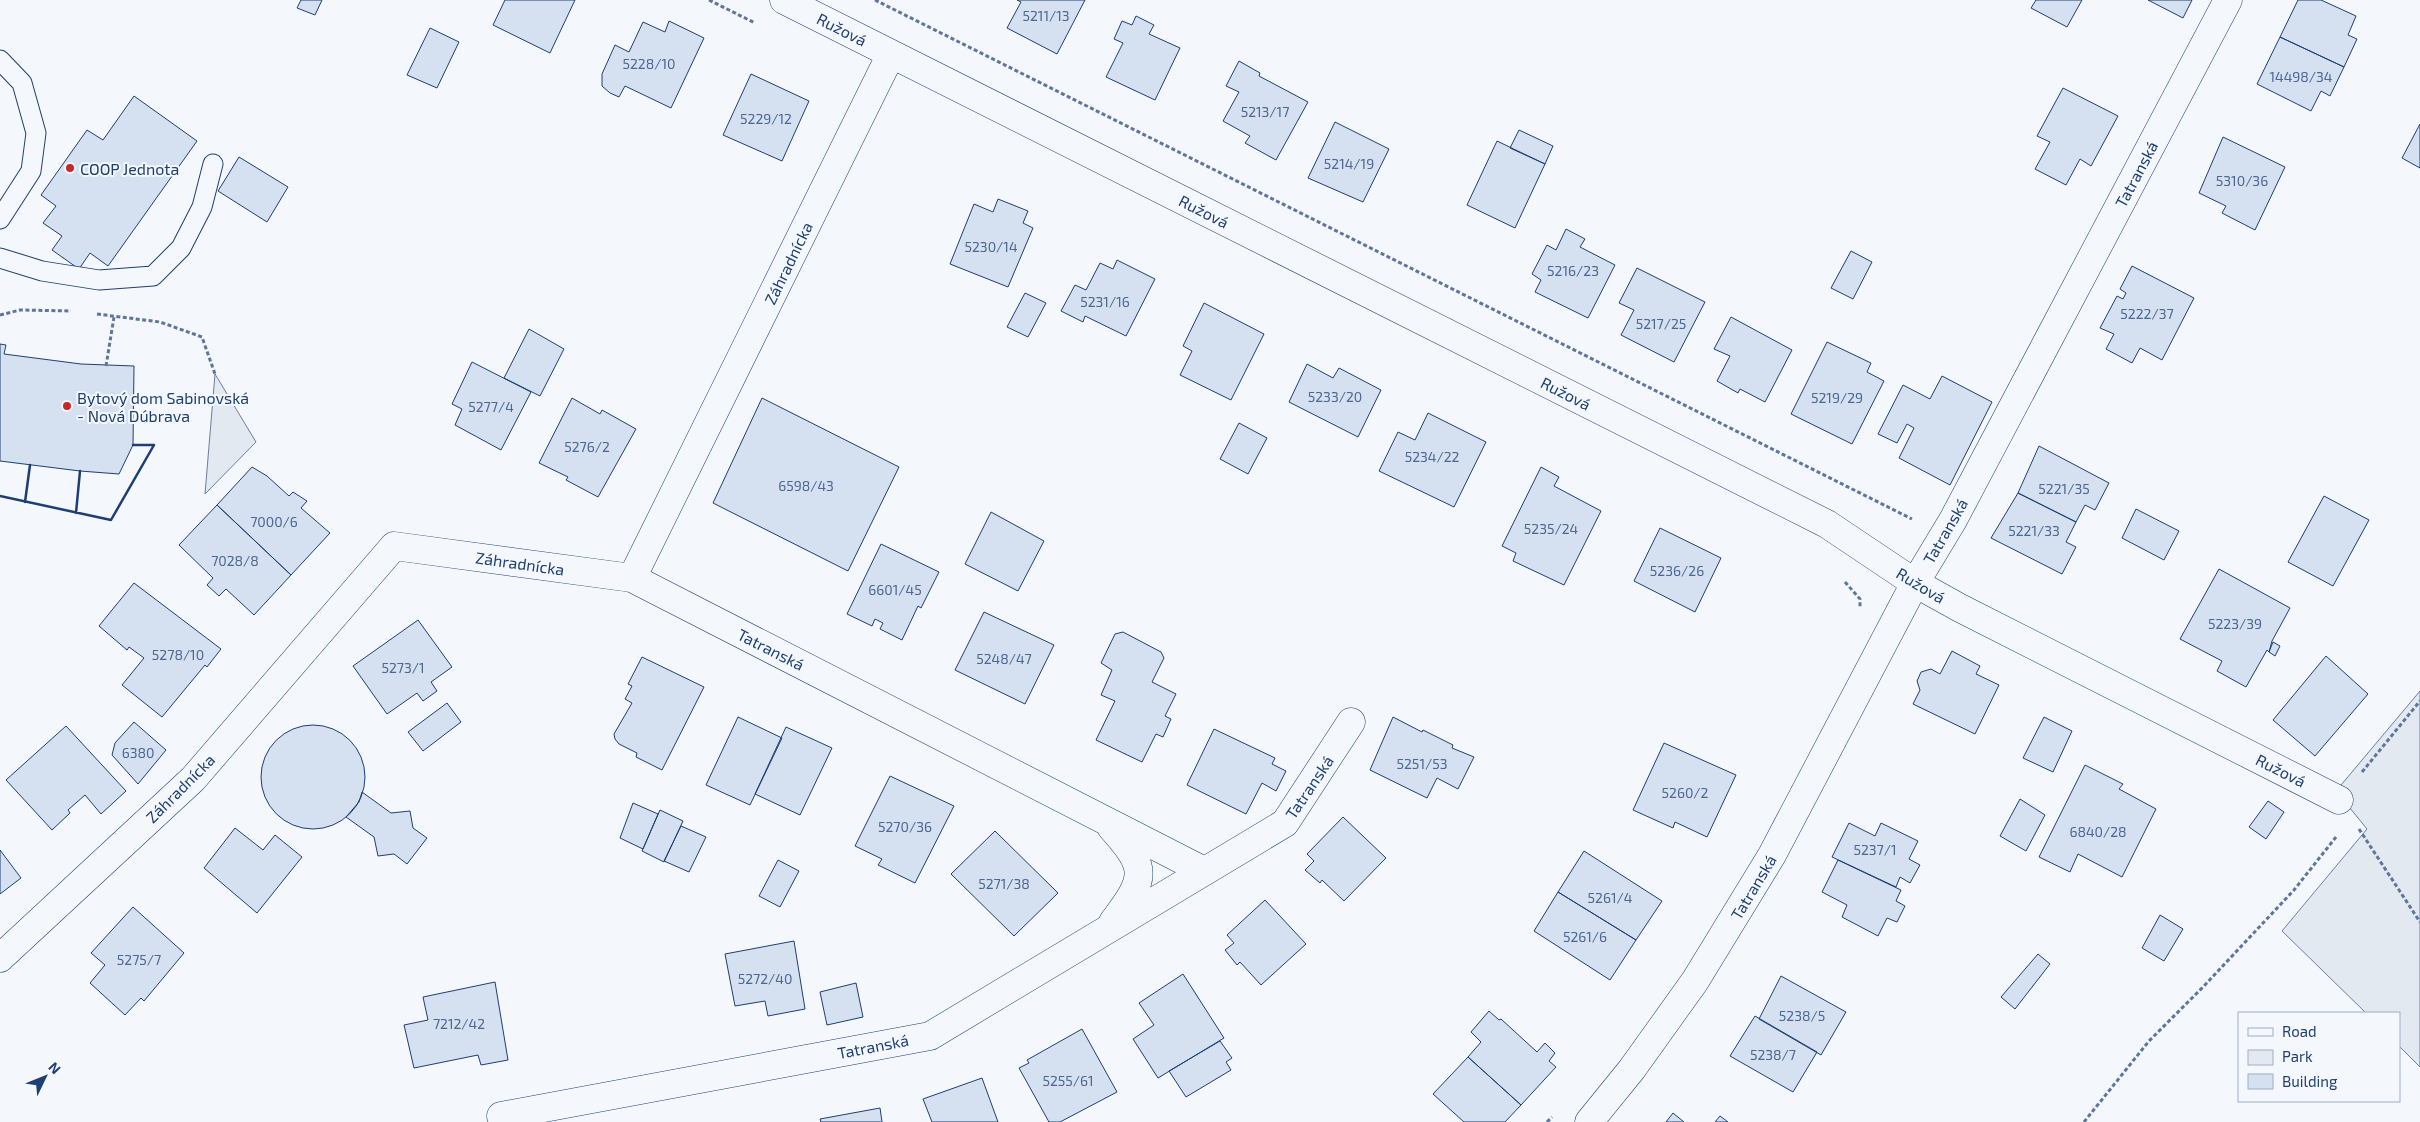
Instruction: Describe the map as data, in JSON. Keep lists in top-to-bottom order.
{
  "streets": {
    "street": ["Ružová", "Tatranská", "Záhradnícka"]
  },
  "crossings": [
    ["Ružová", "Tatranská"],
    ["Ružová", "Záhradnícka"],
    ["Tatranská", "Záhradnícka"]
  ],
  "places": ["COOP Jednota", "Bytový dom Sabinovská - Nová Dúbrava"],
  "house_numbers": [
    "5211/13",
    "5228/10",
    "14498/34",
    "5213/17",
    "5229/12",
    "5214/19",
    "5310/36",
    "5230/14",
    "5216/23",
    "5231/16",
    "5222/37",
    "5217/25",
    "5233/20",
    "5219/29",
    "5277/4",
    "5276/2",
    "5234/22",
    "6598/43",
    "5221/35",
    "7000/6",
    "5235/24",
    "5221/33",
    "7028/8",
    "5236/26",
    "6601/45",
    "5223/39",
    "5278/10",
    "5248/47",
    "5273/1",
    "6380",
    "5251/53",
    "5260/2",
    "5270/36",
    "6840/28",
    "5237/1",
    "5271/38",
    "5261/4",
    "5261/6",
    "5275/7",
    "5272/40",
    "5238/5",
    "7212/42",
    "5238/7",
    "5255/61"
  ],
  "legend": ["Road", "Park", "Building"],
  "north": "top right"
}
